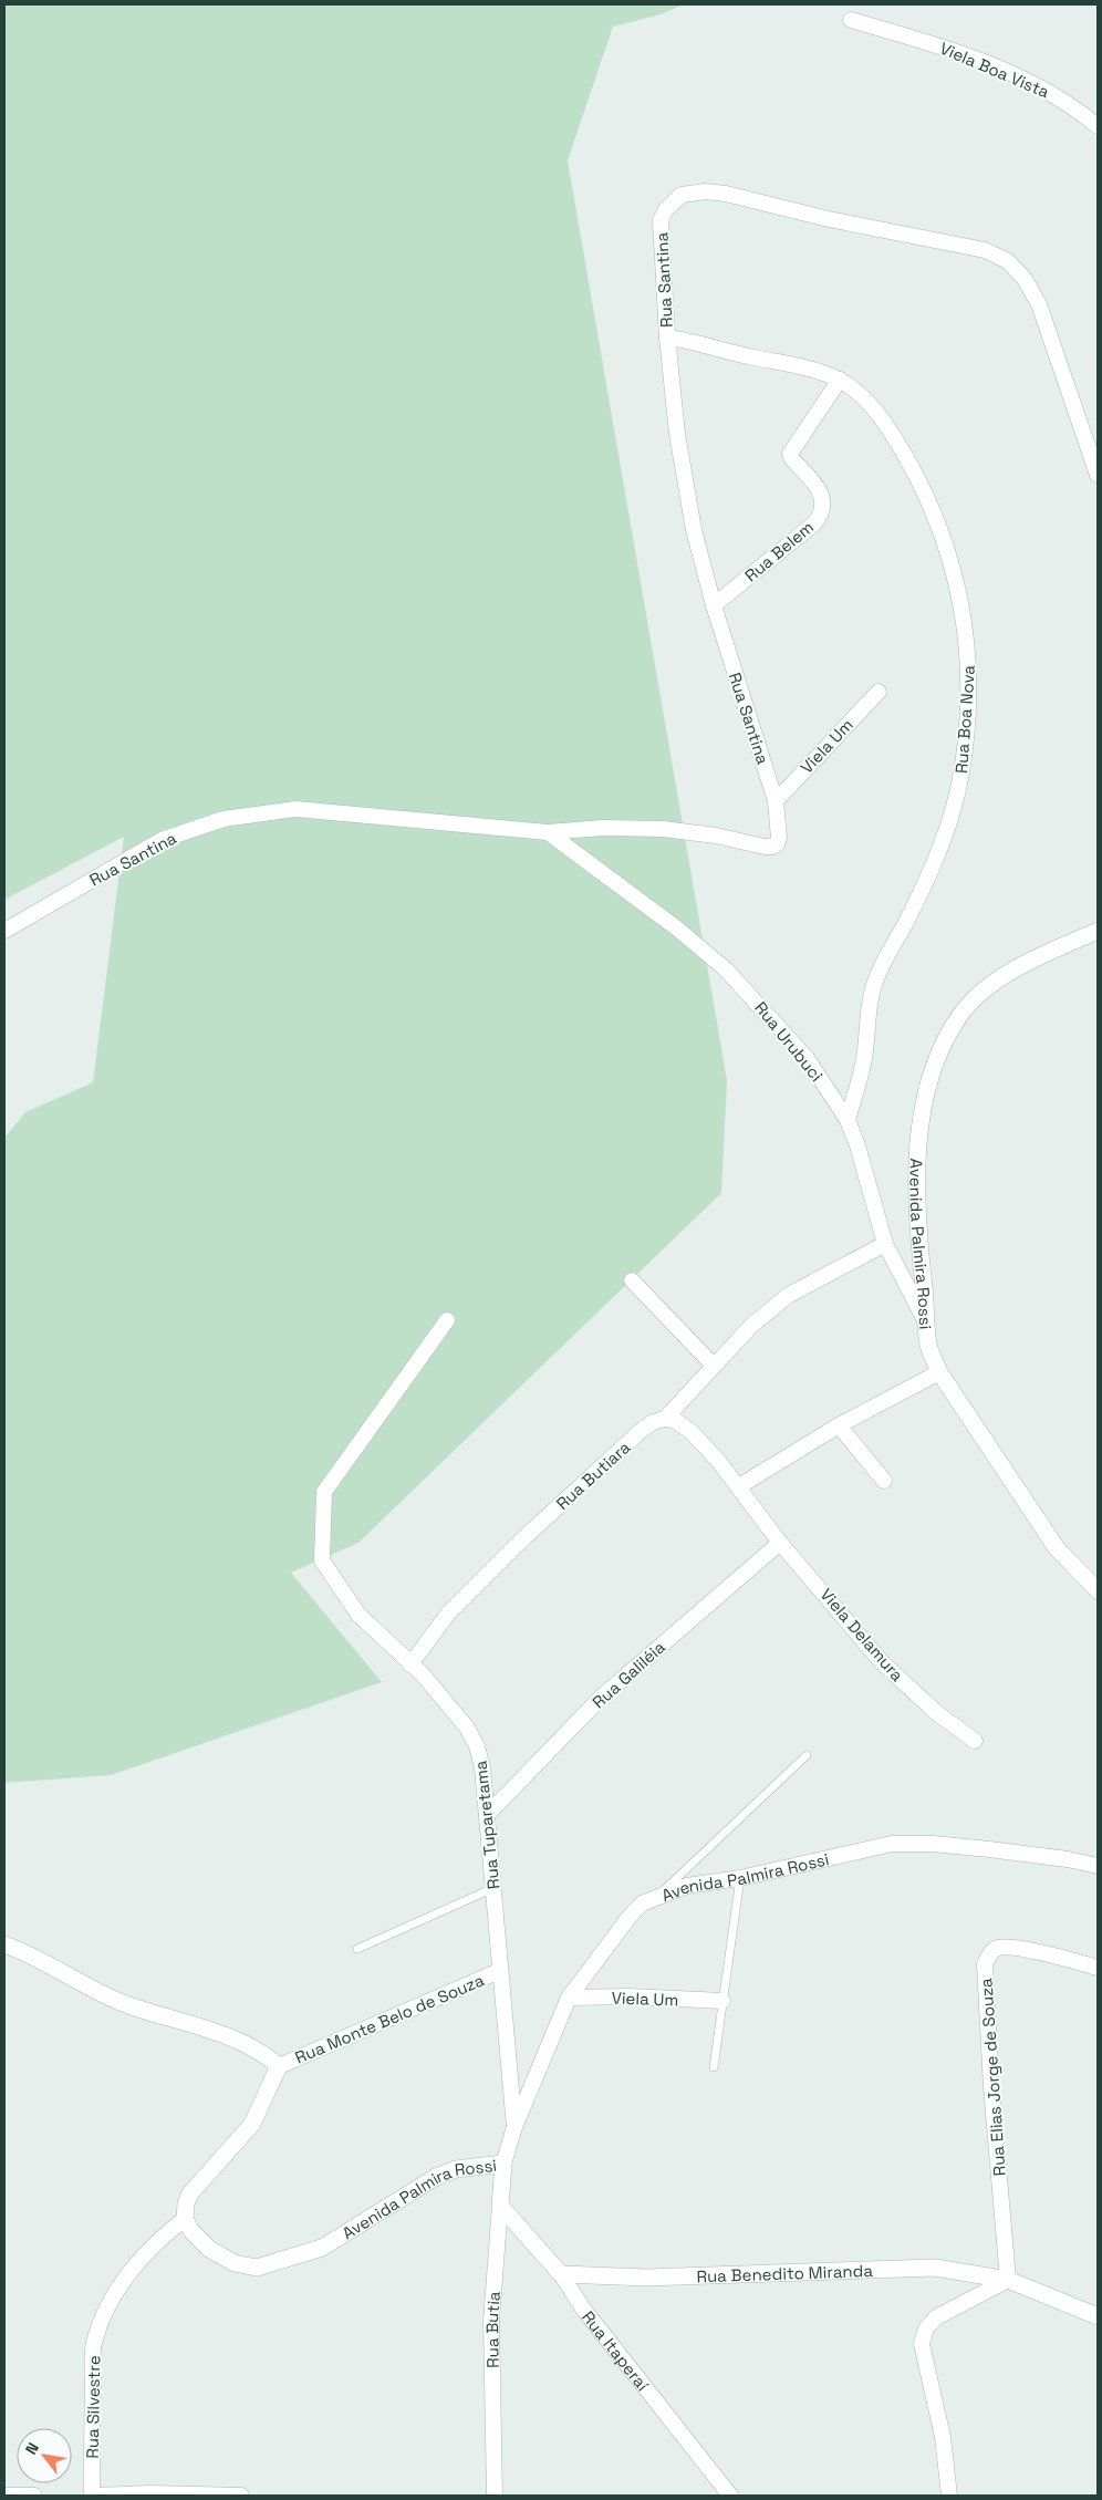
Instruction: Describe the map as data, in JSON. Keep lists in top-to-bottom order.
{
  "streets": {
    "street": [
      "Viela Boa Vista",
      "Rua Santina",
      "Rua Belem",
      "Rua Boa Nova",
      "Viela Um",
      "Rua Urubuci",
      "Avenida Palmira Rossi",
      "Rua Butiara",
      "Viela Delamura",
      "Rua Galiléia",
      "Rua Tuparetama",
      "Rua Monte Belo de Souza",
      "Rua Elias Jorge de Souza",
      "Rua Benedito Miranda",
      "Rua Butia",
      "Rua Itaperaí",
      "Rua Silvestre"
    ]
  },
  "crossings": [
    ["Rua Santina", "Rua Belem"],
    ["Rua Santina", "Rua Boa Nova"],
    ["Rua Santina", "Viela Um"],
    ["Rua Santina", "Rua Urubuci"],
    ["Rua Belem", "Rua Boa Nova"],
    ["Rua Boa Nova", "Rua Urubuci"],
    ["Viela Um", "Avenida Palmira Rossi"],
    ["Rua Urubuci", "Avenida Palmira Rossi"],
    ["Avenida Palmira Rossi", "Rua Tuparetama"],
    ["Avenida Palmira Rossi", "Rua Butia"],
    ["Avenida Palmira Rossi", "Rua Silvestre"],
    ["Rua Butiara", "Rua Tuparetama"],
    ["Viela Delamura", "Rua Galiléia"],
    ["Rua Galiléia", "Rua Tuparetama"],
    ["Rua Tuparetama", "Rua Monte Belo de Souza"],
    ["Rua Elias Jorge de Souza", "Rua Benedito Miranda"],
    ["Rua Benedito Miranda", "Rua Itaperaí"],
    ["Rua Butia", "Rua Itaperaí"]
  ],
  "north": "top left"
}
